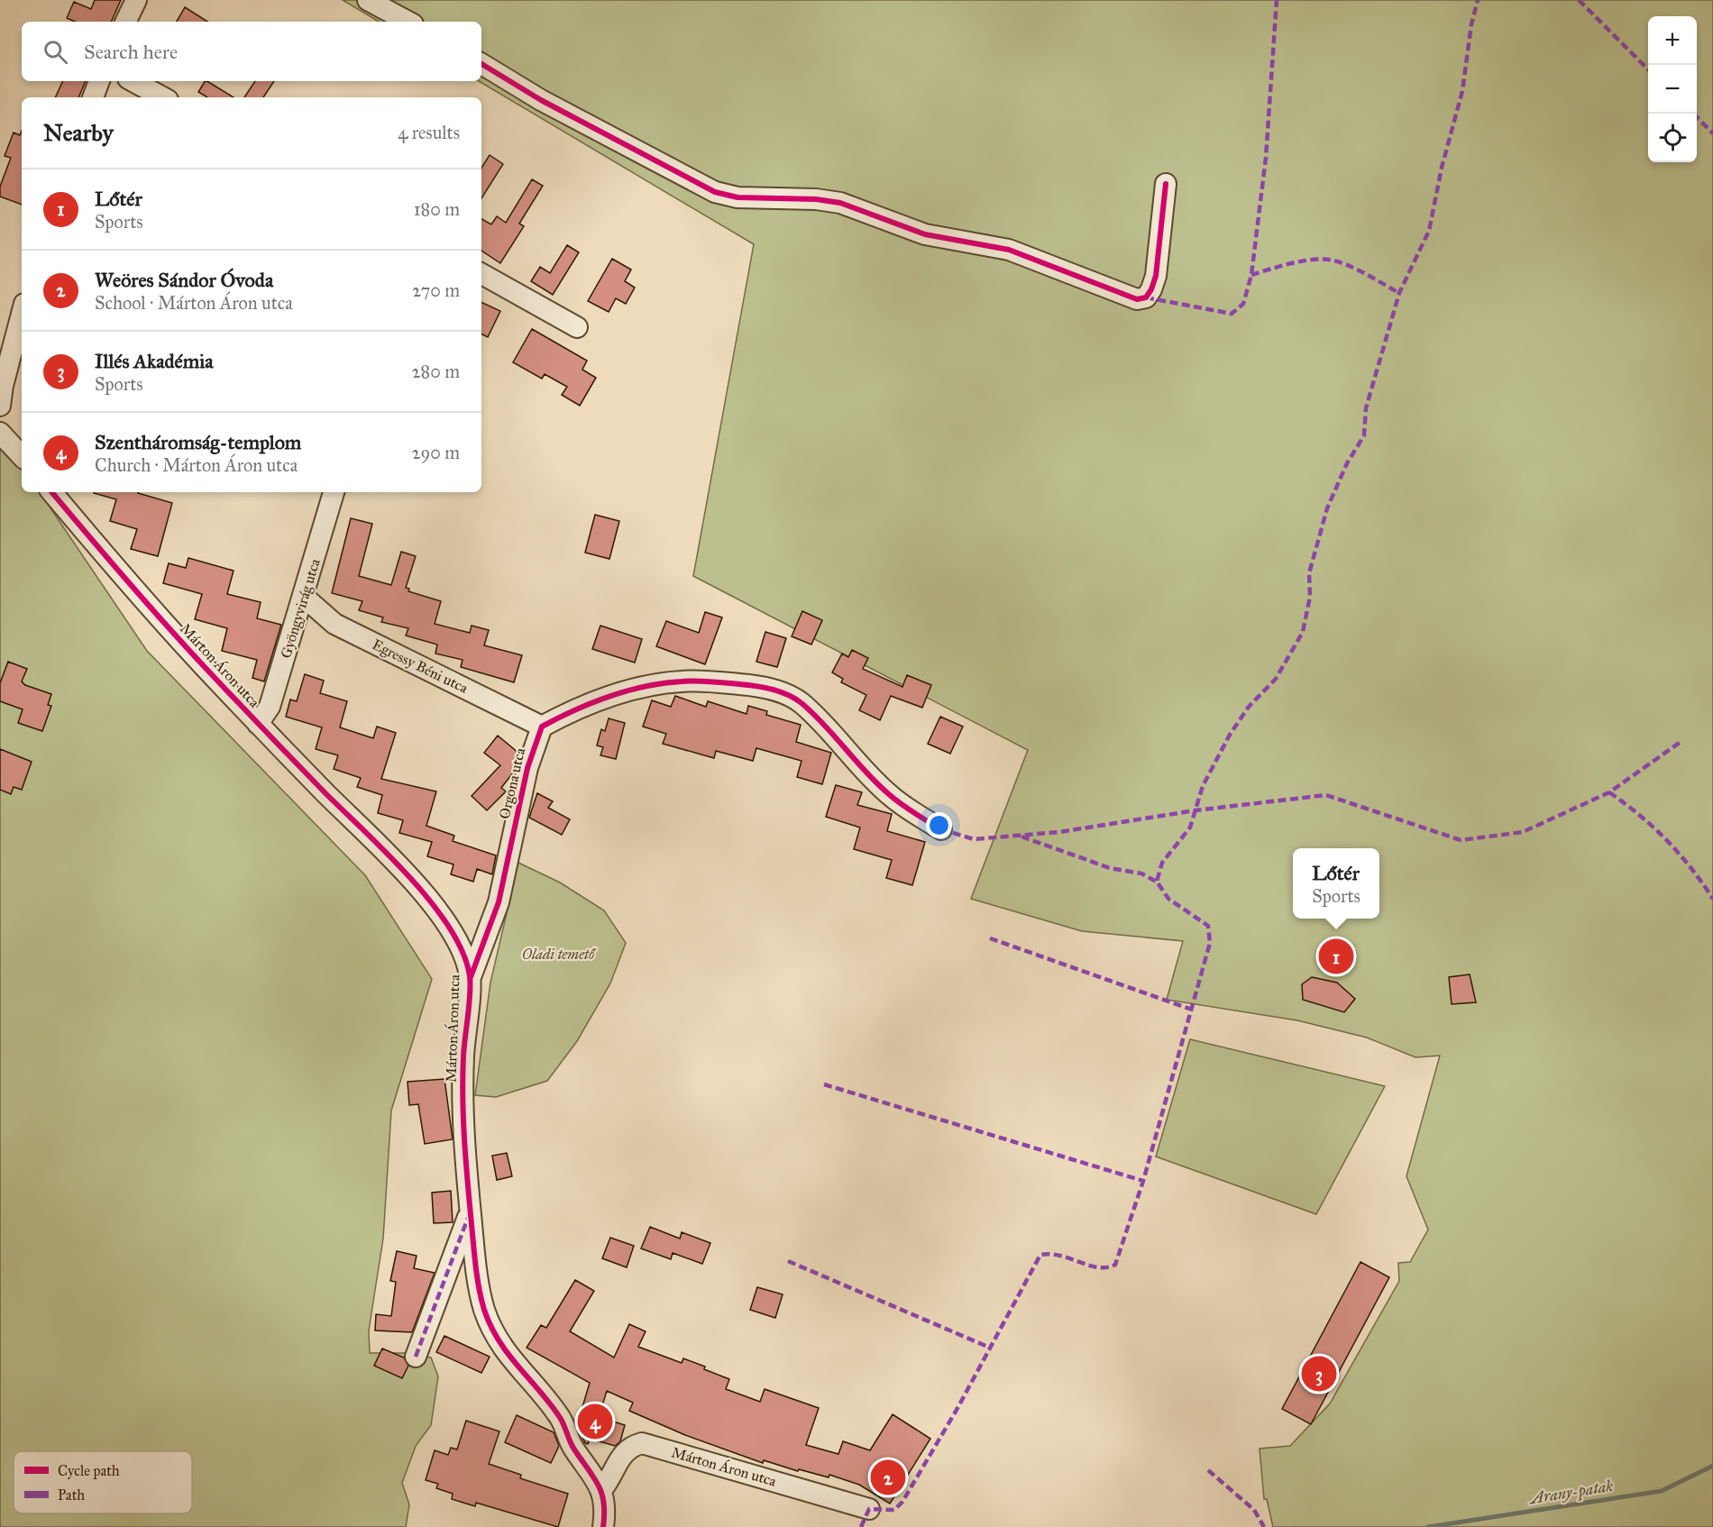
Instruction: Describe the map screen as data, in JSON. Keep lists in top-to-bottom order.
{
  "streets": {
    "street": [
      "Gyöngyvirág utca",
      "Márton Áron utca",
      "Egressy Béni utca",
      "Orgona utca"
    ]
  },
  "crossings": [
    ["Gyöngyvirág utca", "Márton Áron utca"],
    ["Gyöngyvirág utca", "Egressy Béni utca"],
    ["Márton Áron utca", "Orgona utca"],
    ["Egressy Béni utca", "Orgona utca"]
  ],
  "water": ["Arany-patak"],
  "parks": ["Oladi temető"],
  "legend": ["Cycle path", "Path"],
  "page": {
    "map_buttons": ["+", "−"],
    "search": "Search here",
    "heading": ["Nearby", "4 results"],
    "list": [
      {
        "mark": "1",
        "name": "Lőtér",
        "note": "Sports",
        "value": "180 m"
      },
      {
        "mark": "2",
        "name": "Weöres Sándor Óvoda",
        "note": "School · Márton Áron utca",
        "value": "270 m"
      },
      {
        "mark": "3",
        "name": "Illés Akadémia",
        "note": "Sports",
        "value": "280 m"
      },
      {
        "mark": "4",
        "name": "Szentháromság-templom",
        "note": "Church · Márton Áron utca",
        "value": "290 m"
      }
    ],
    "popup": ["Lőtér", "Sports"],
    "pins": [
      "1",
      "3",
      "4",
      "2"
    ]
  }
}
